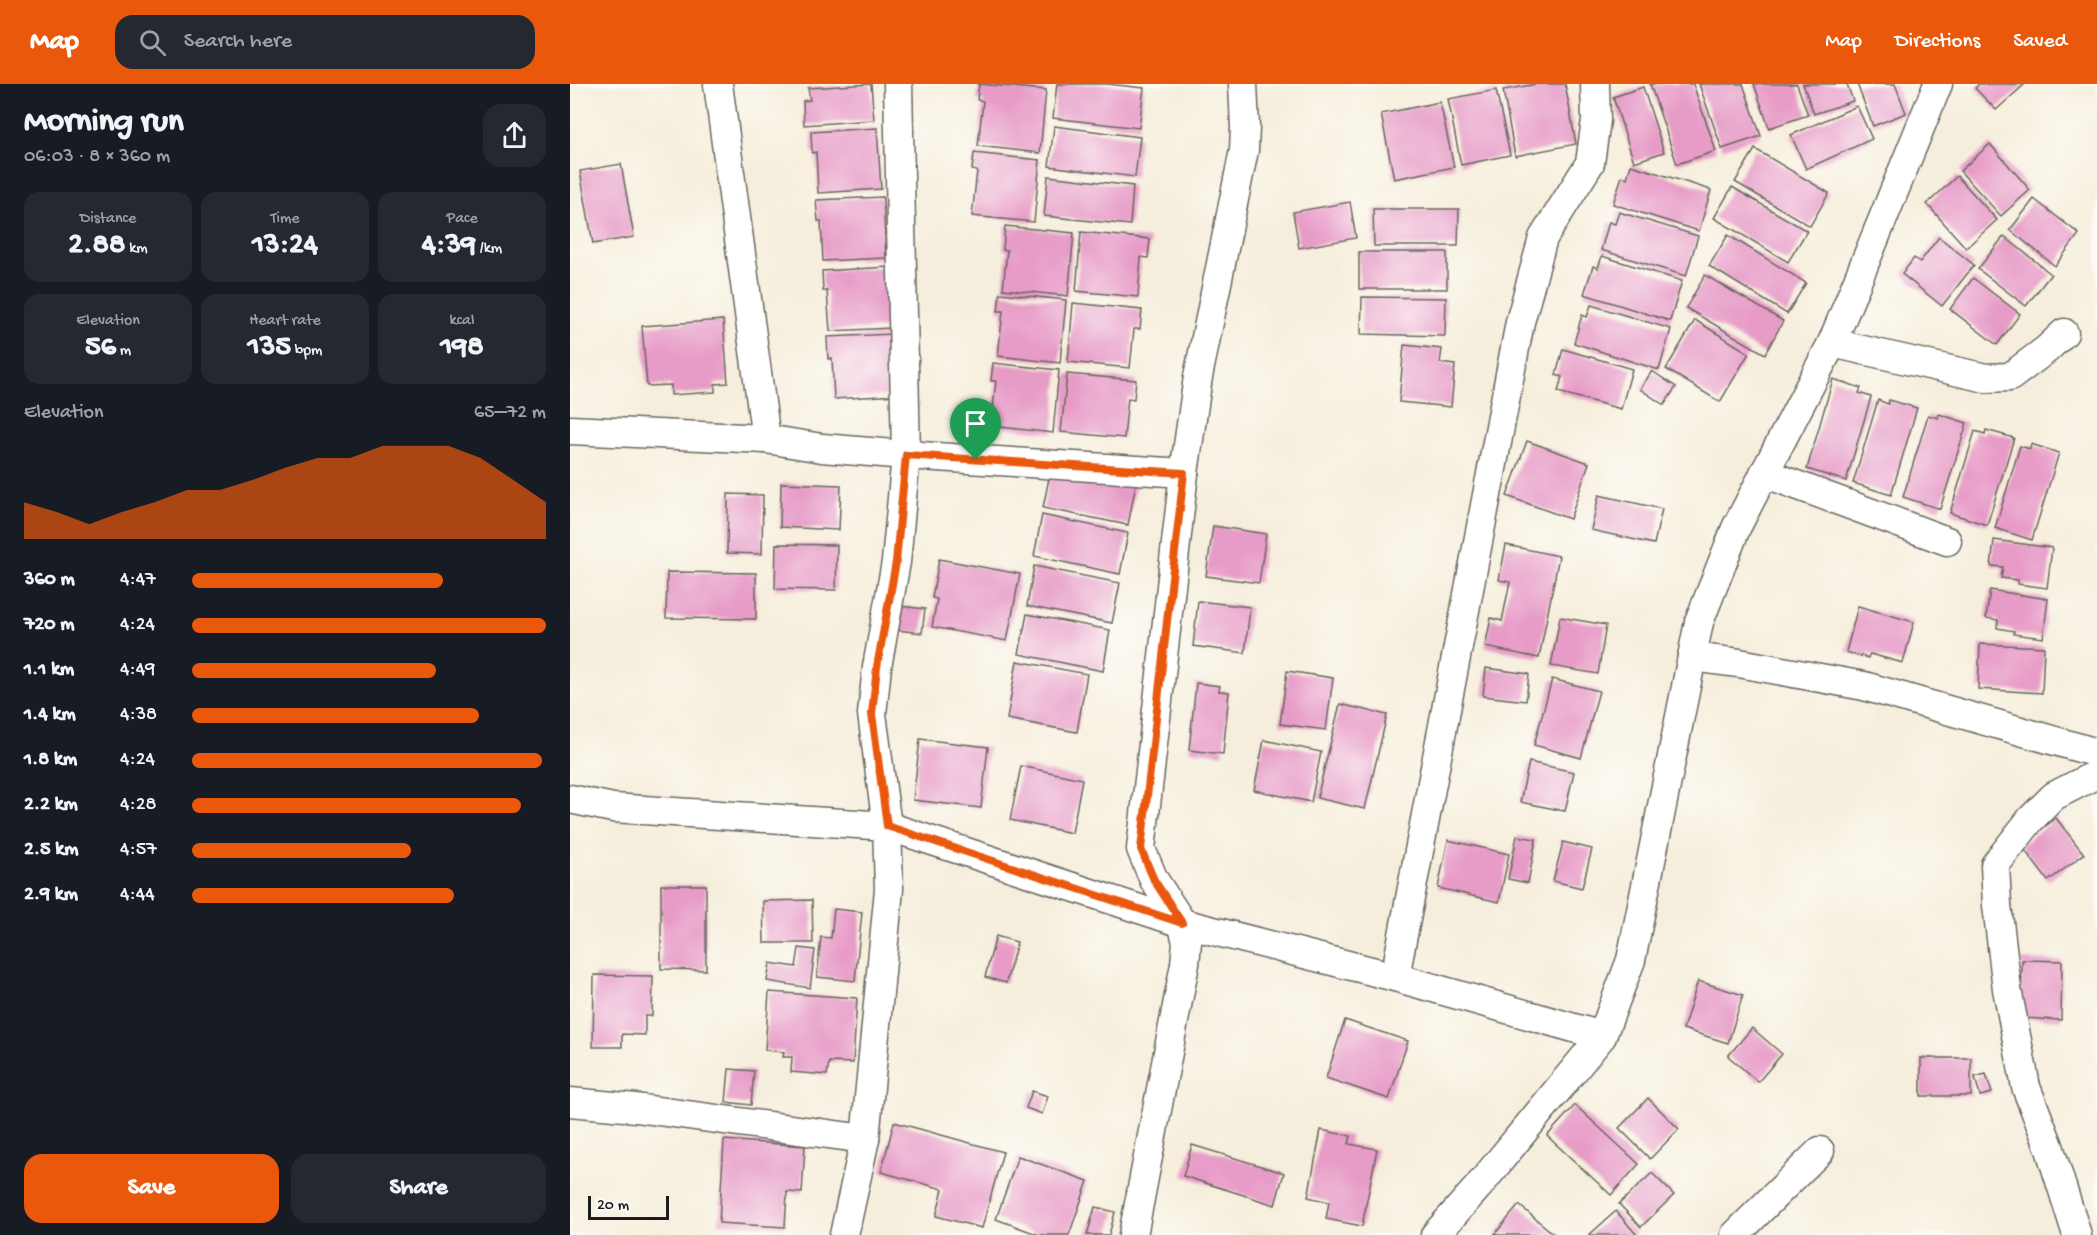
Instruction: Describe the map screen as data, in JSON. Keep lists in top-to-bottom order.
{
  "scale_bar": "20 m",
  "page": {
    "header": "Map",
    "search": "Search here",
    "nav": ["Map", "Directions", "Saved"],
    "heading": ["Morning run", "06:03 · 8 × 360 m"],
    "stats": [
      ["Distance", "2.88 km"],
      ["Time", "13:24"],
      ["Pace", "4:39 /km"],
      ["Elevation", "56 m"],
      ["Heart rate", "135 bpm"],
      ["kcal", "198"]
    ],
    "chart": ["Elevation", "65–72 m"],
    "list": [
      {
        "name": "360 m",
        "note": "4:47"
      },
      {
        "name": "720 m",
        "note": "4:24"
      },
      {
        "name": "1.1 km",
        "note": "4:49"
      },
      {
        "name": "1.4 km",
        "note": "4:38"
      },
      {
        "name": "1.8 km",
        "note": "4:24"
      },
      {
        "name": "2.2 km",
        "note": "4:28"
      },
      {
        "name": "2.5 km",
        "note": "4:57"
      },
      {
        "name": "2.9 km",
        "note": "4:44"
      }
    ],
    "buttons": ["Save", "Share"],
    "scale": "20 m"
  }
}
